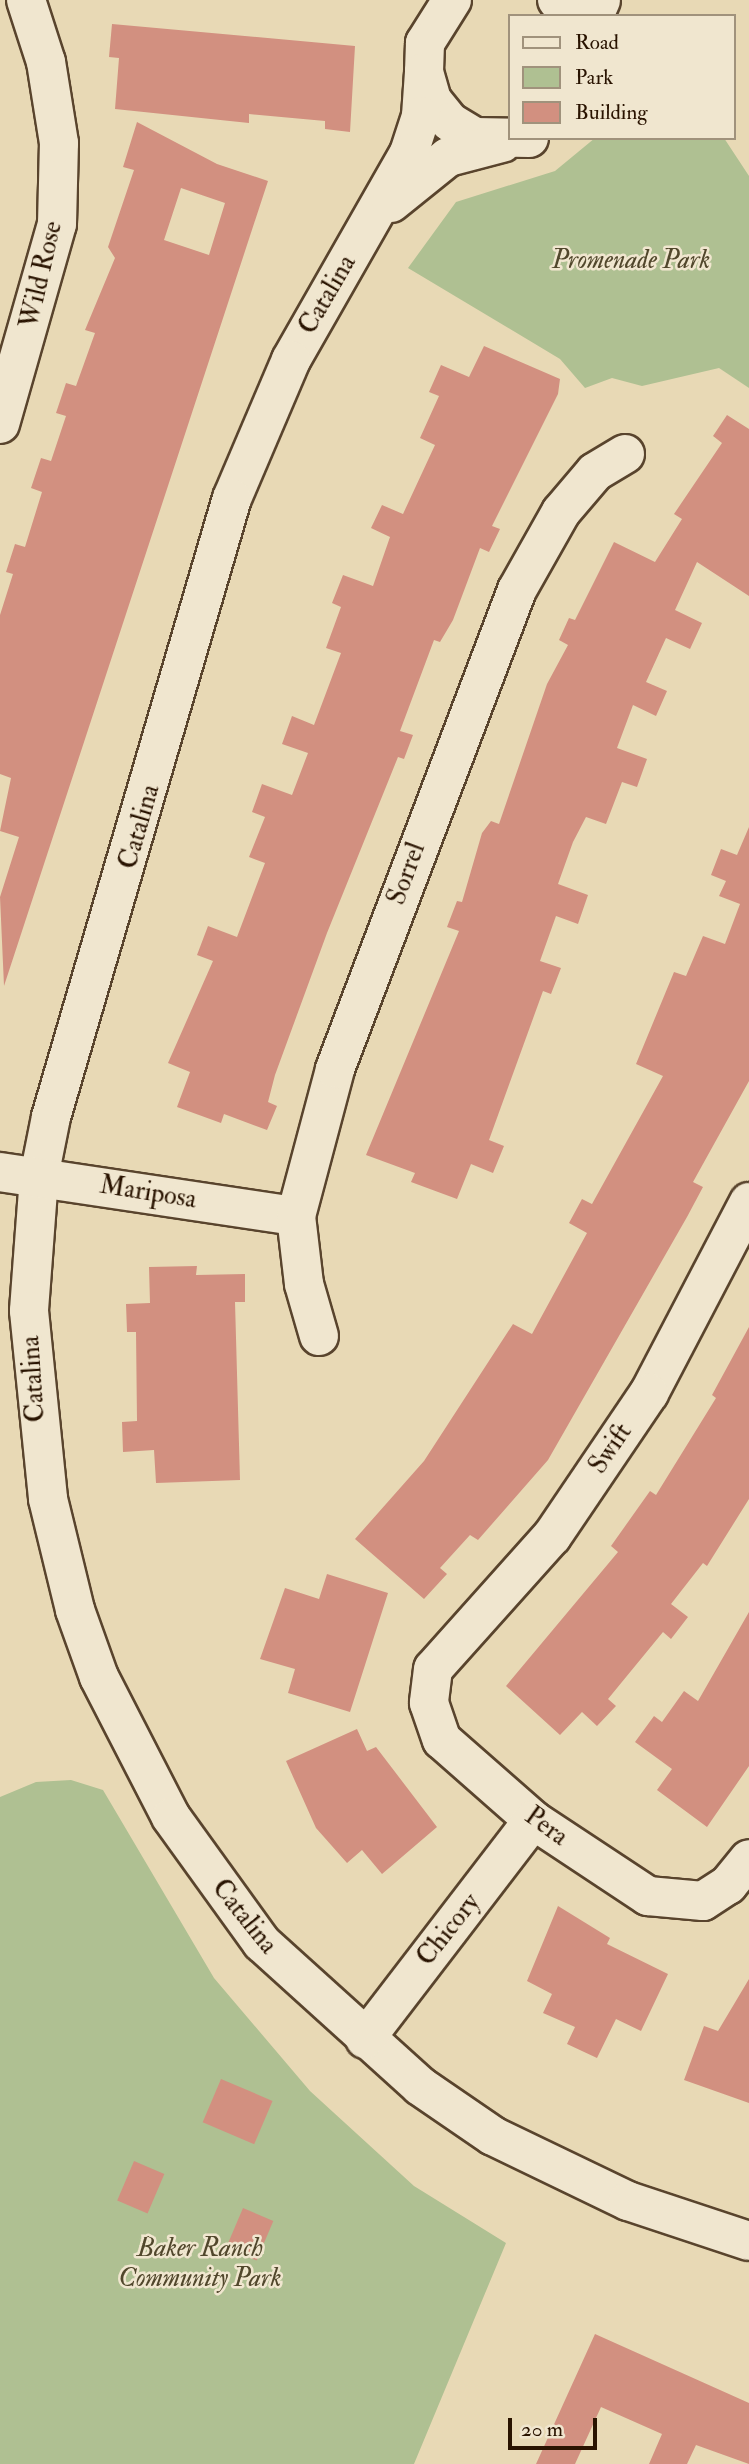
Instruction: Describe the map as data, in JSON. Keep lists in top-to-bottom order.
{
  "streets": {
    "street": [
      "Wild Rose",
      "Catalina",
      "Sorrel",
      "Mariposa",
      "Swift",
      "Pera",
      "Chicory"
    ]
  },
  "crossings": [
    ["Catalina", "Mariposa"],
    ["Catalina", "Chicory"],
    ["Sorrel", "Mariposa"],
    ["Swift", "Pera"],
    ["Pera", "Chicory"]
  ],
  "parks": ["Promenade Park", "Baker Ranch Community Park"],
  "legend": ["Road", "Park", "Building"],
  "scale_bar": "20 m"
}
